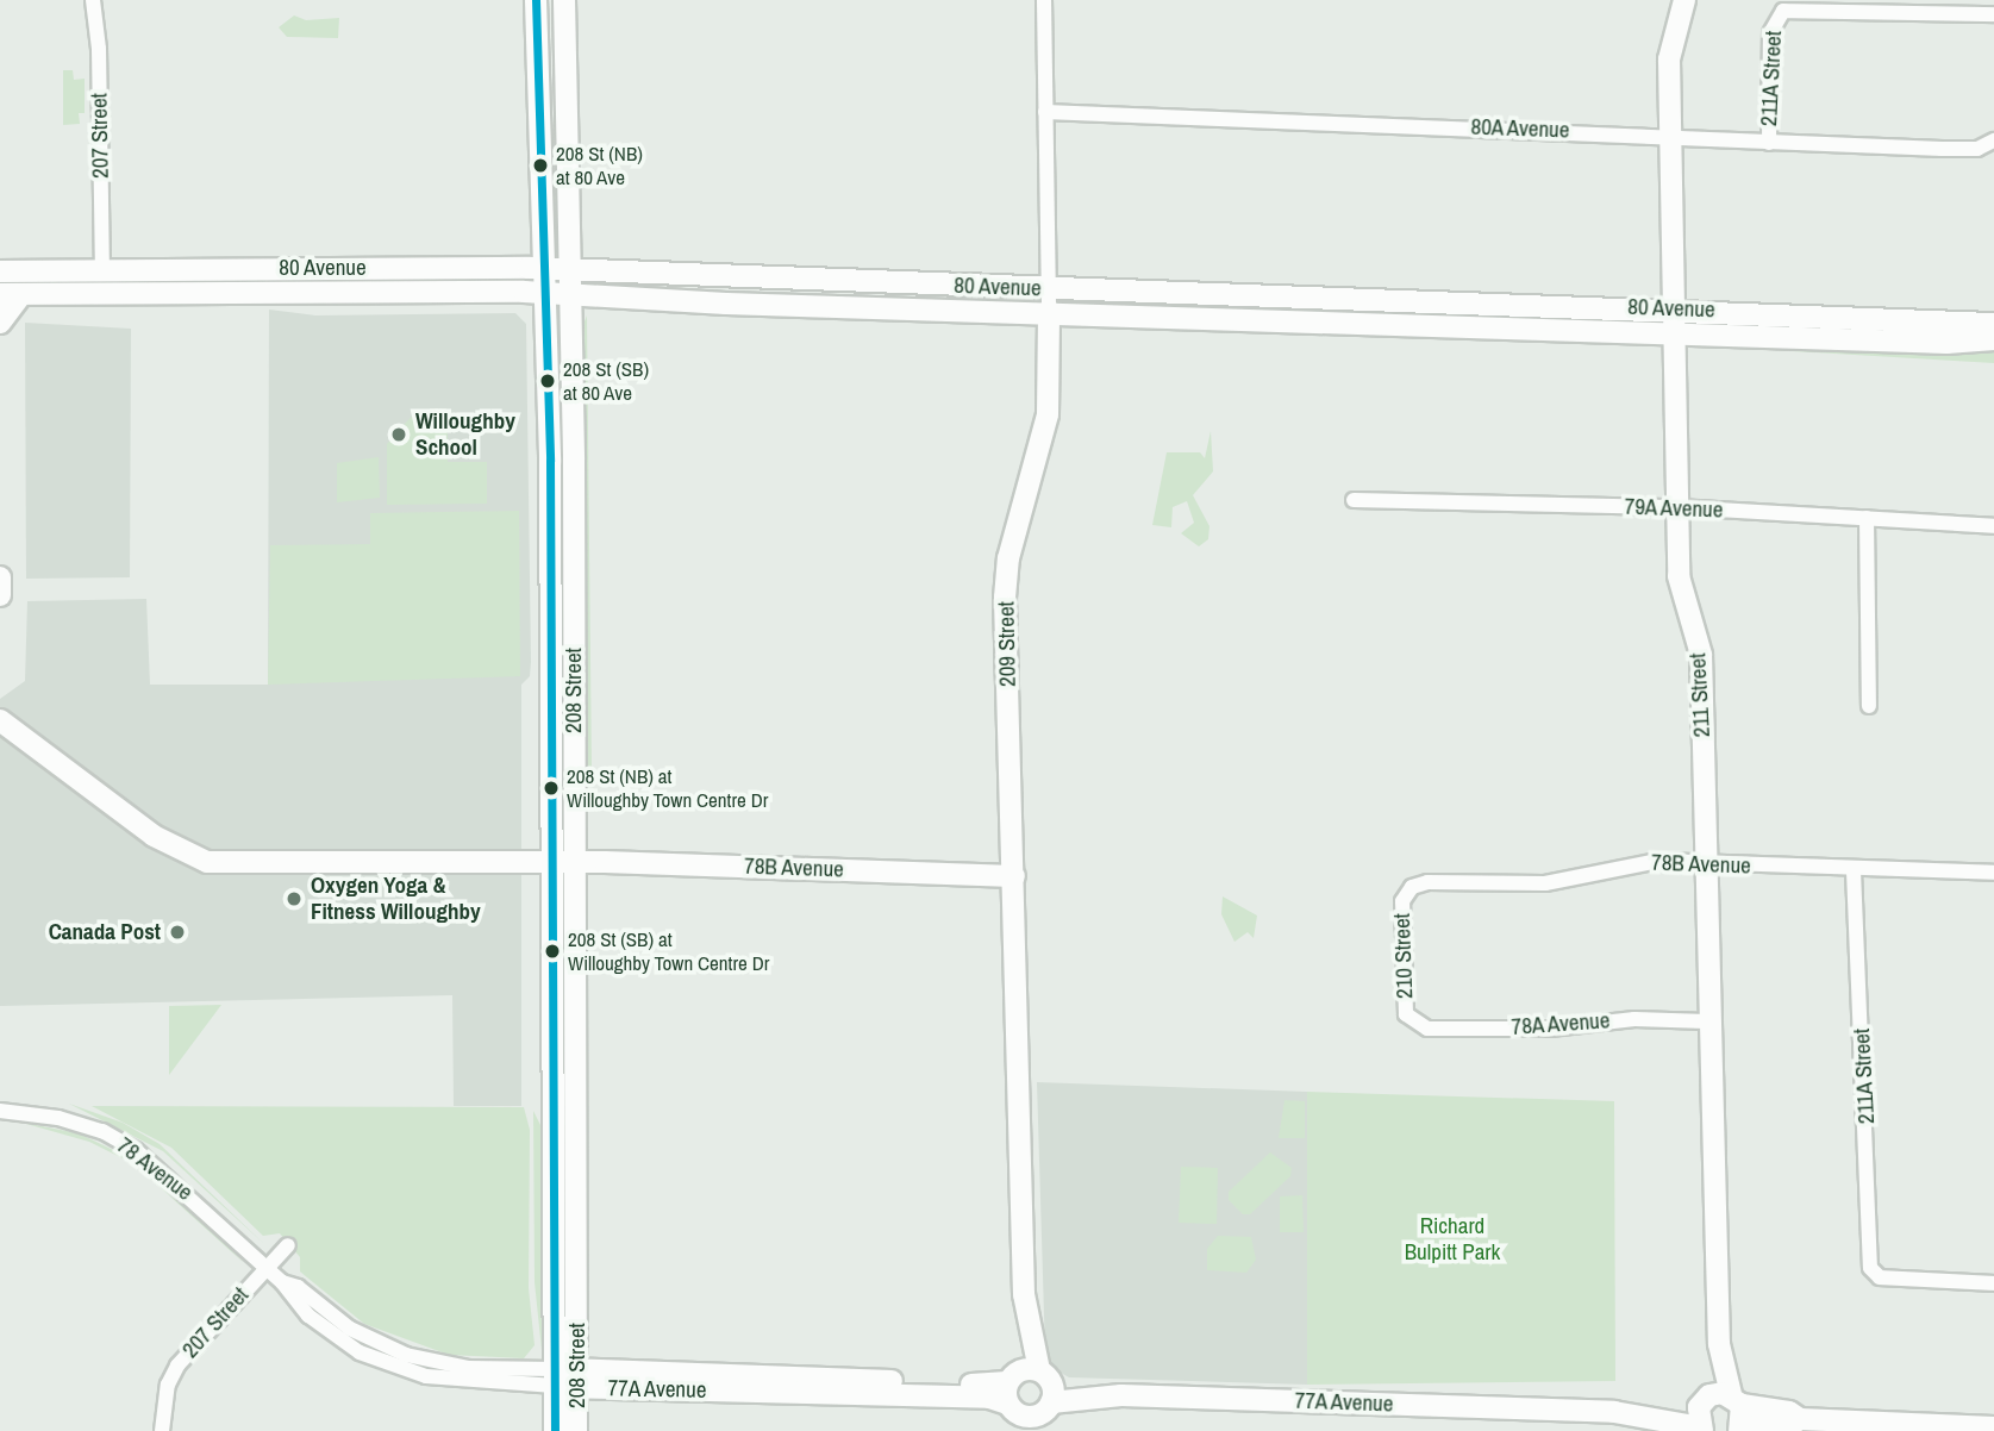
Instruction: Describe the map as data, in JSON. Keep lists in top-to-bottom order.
{
  "streets": {
    "main road": [
      "80 Avenue",
      "209 Street",
      "208 Street",
      "211 Street",
      "78B Avenue",
      "77A Avenue"
    ],
    "street": [
      "211A Street",
      "80A Avenue",
      "207 Street",
      "79A Avenue",
      "210 Street",
      "78A Avenue",
      "78 Avenue"
    ]
  },
  "crossings": [
    ["211A Street", "80A Avenue"],
    ["211A Street", "78B Avenue"],
    ["80A Avenue", "209 Street"],
    ["80A Avenue", "211 Street"],
    ["207 Street", "80 Avenue"],
    ["207 Street", "78 Avenue"],
    ["80 Avenue", "209 Street"],
    ["80 Avenue", "208 Street"],
    ["80 Avenue", "211 Street"],
    ["79A Avenue", "211 Street"],
    ["209 Street", "78B Avenue"],
    ["209 Street", "77A Avenue"],
    ["208 Street", "78B Avenue"],
    ["208 Street", "78 Avenue"],
    ["208 Street", "77A Avenue"],
    ["211 Street", "78B Avenue"],
    ["211 Street", "78A Avenue"],
    ["211 Street", "77A Avenue"],
    ["78B Avenue", "210 Street"],
    ["210 Street", "78A Avenue"],
    ["78 Avenue", "77A Avenue"]
  ],
  "parks": ["Richard Bulpitt Park"],
  "places": [
    "208 St (NB) at 80 Ave",
    "208 St (SB) at 80 Ave",
    "Willoughby School",
    "208 St (NB) at Willoughby Town Centre Dr",
    "Oxygen Yoga & Fitness Willoughby",
    "Canada Post",
    "208 St (SB) at Willoughby Town Centre Dr"
  ]
}
